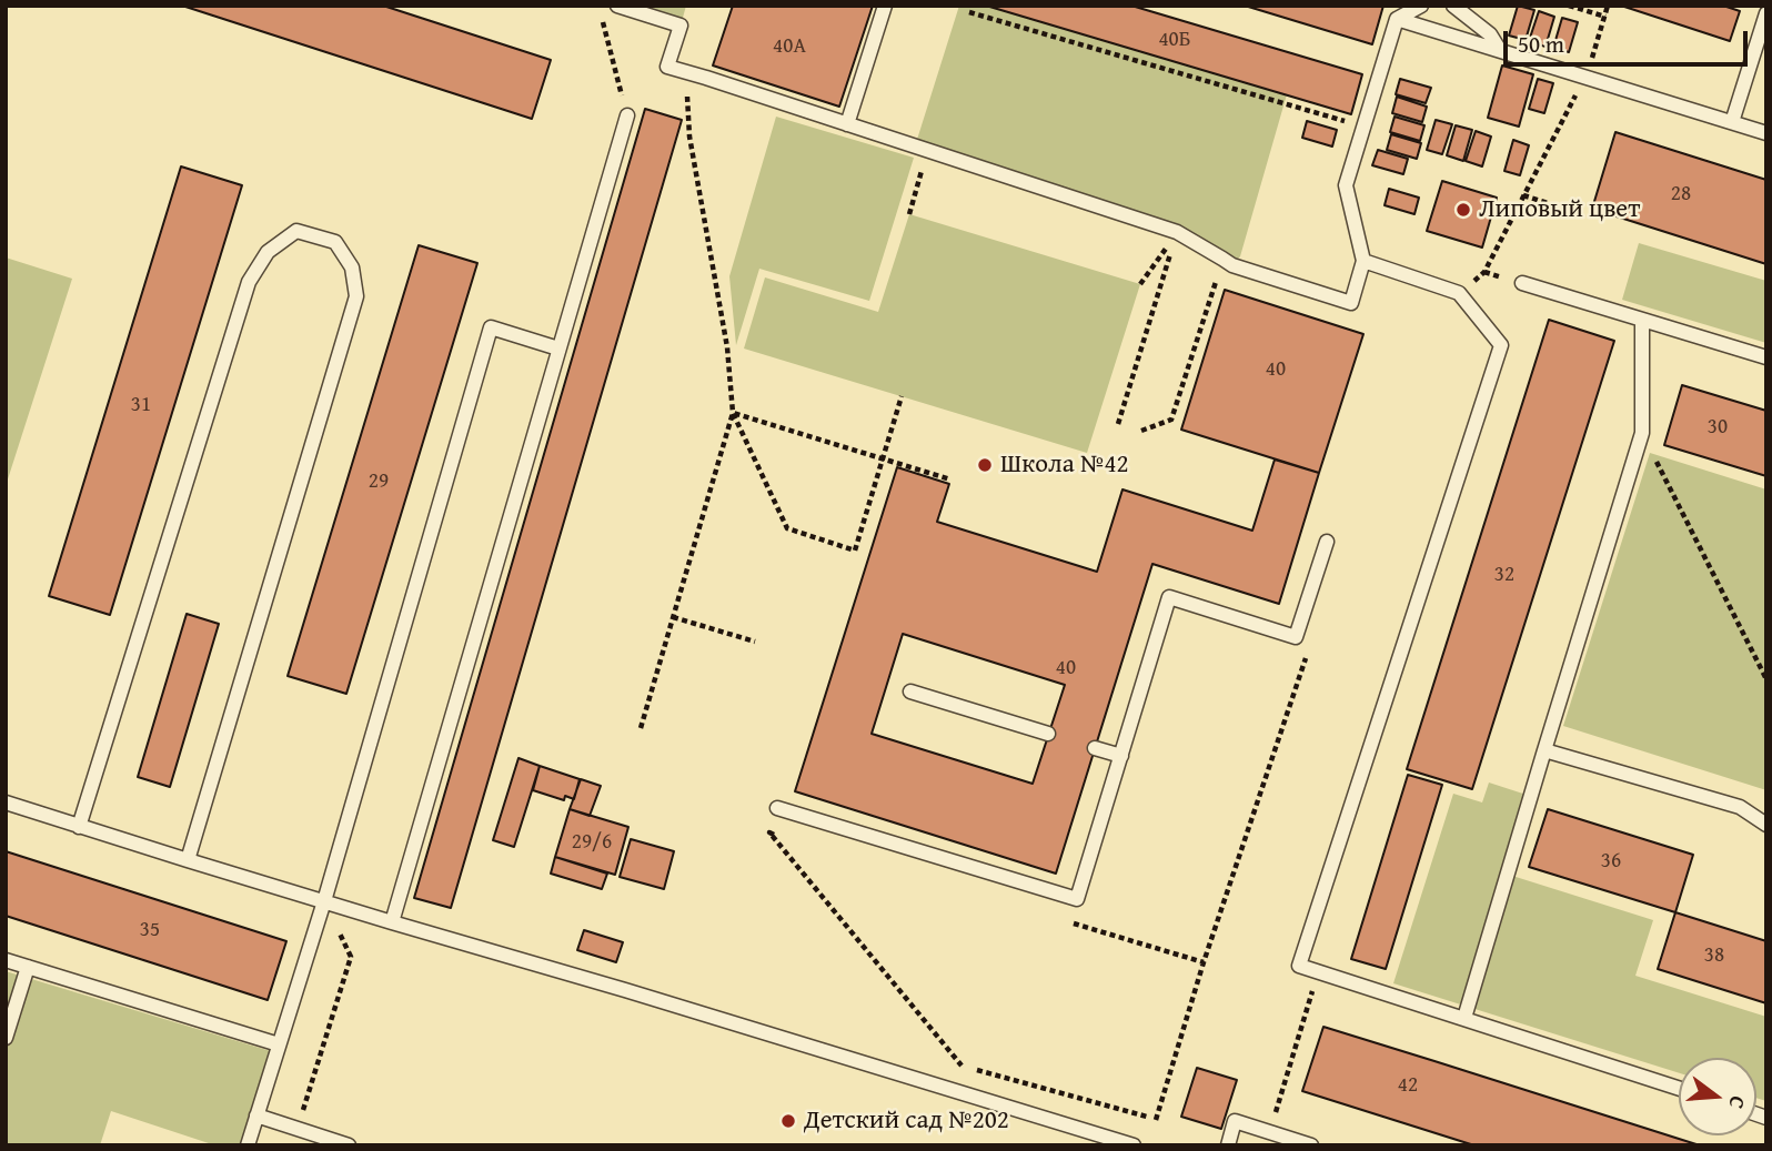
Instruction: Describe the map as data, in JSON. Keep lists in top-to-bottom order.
{
  "places": ["Липовый цвет", "Школа №42", "Детский сад №202"],
  "house_numbers": [
    "40Б",
    "40А",
    "28",
    "40",
    "31",
    "30",
    "29",
    "32",
    "40",
    "29/6",
    "36",
    "35",
    "38",
    "42"
  ],
  "scale_bar": "50 m",
  "north": "right"
}
